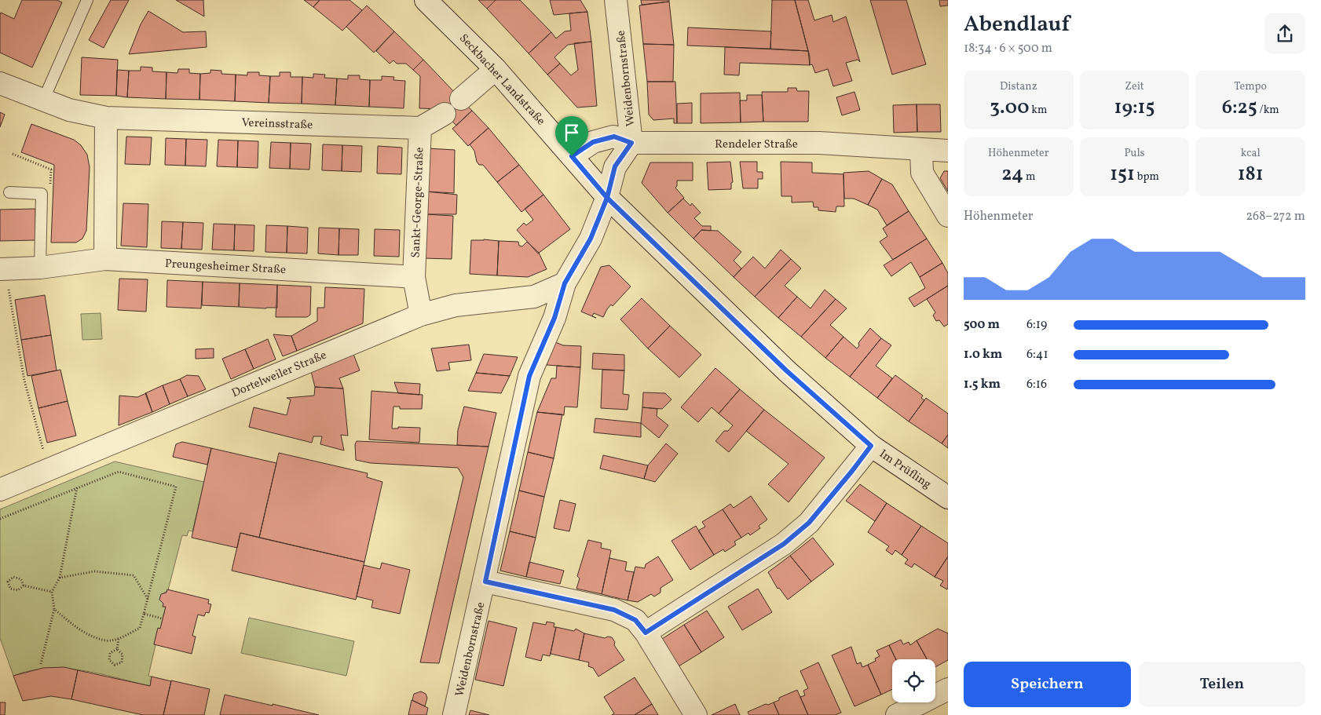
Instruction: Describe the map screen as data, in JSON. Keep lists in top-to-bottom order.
{
  "streets": {
    "street": [
      "Weidenbornstraße",
      "Seckbacher Landstraße",
      "Vereinsstraße",
      "Rendeler Straße",
      "Sankt-George-Straße",
      "Preungesheimer Straße",
      "Dortelweiler Straße",
      "Im Prüfling"
    ]
  },
  "crossings": [
    ["Weidenbornstraße", "Seckbacher Landstraße"],
    ["Weidenbornstraße", "Rendeler Straße"],
    ["Weidenbornstraße", "Dortelweiler Straße"],
    ["Weidenbornstraße", "Im Prüfling"],
    ["Seckbacher Landstraße", "Rendeler Straße"],
    ["Seckbacher Landstraße", "Im Prüfling"],
    ["Vereinsstraße", "Sankt-George-Straße"],
    ["Sankt-George-Straße", "Preungesheimer Straße"]
  ],
  "page": {
    "heading": ["Abendlauf", "18:34 · 6 × 500 m"],
    "stats": [
      ["Distanz", "3.00 km"],
      ["Zeit", "19:15"],
      ["Tempo", "6:25 /km"],
      ["Höhenmeter", "24 m"],
      ["Puls", "151 bpm"],
      ["kcal", "181"]
    ],
    "chart": ["Höhenmeter", "268–272 m"],
    "list": [
      {
        "name": "500 m",
        "note": "6:19"
      },
      {
        "name": "1.0 km",
        "note": "6:41"
      },
      {
        "name": "1.5 km",
        "note": "6:16"
      }
    ],
    "buttons": ["Speichern", "Teilen"]
  }
}
